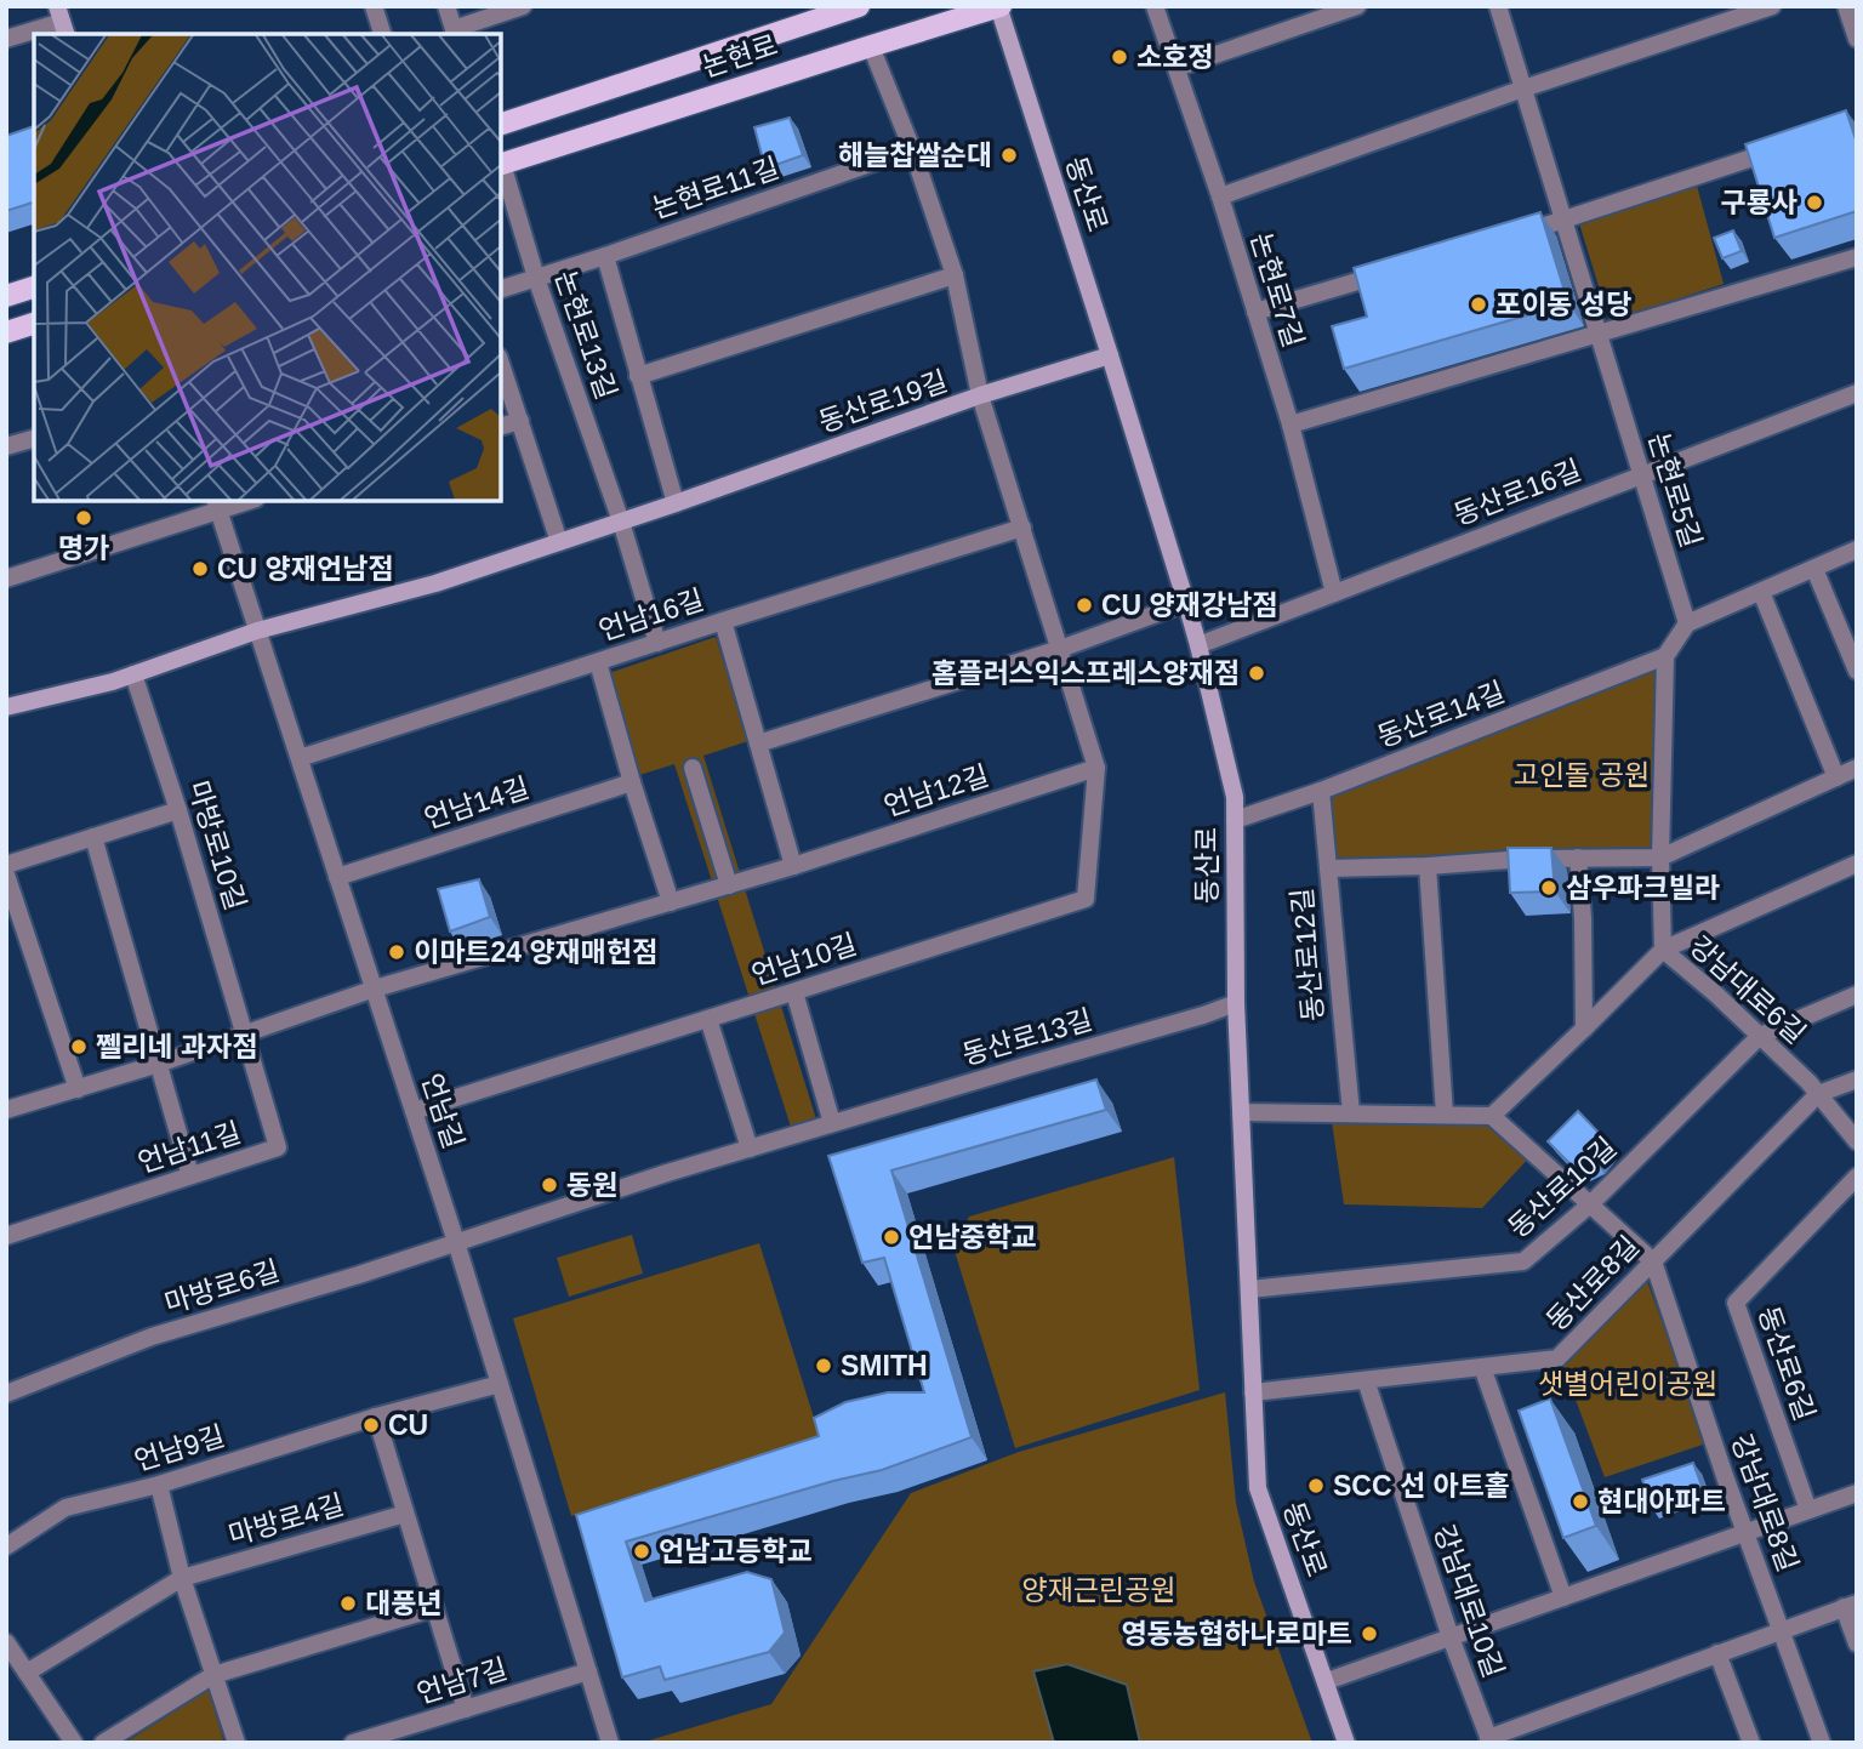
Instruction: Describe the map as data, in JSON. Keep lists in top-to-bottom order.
{
  "streets": {
    "main road": ["논현로"],
    "street": [
      "논현로11길",
      "동산로",
      "논현로7길",
      "논현로13길",
      "동산로19길",
      "논현로5길",
      "동산로16길",
      "언남16길",
      "동산로14길",
      "언남12길",
      "언남14길",
      "마방로10길",
      "동산로12길",
      "언남10길",
      "강남대로6길",
      "동산로13길",
      "언남길",
      "언남11길",
      "동산로10길",
      "동산로8길",
      "마방로6길",
      "동산로6길",
      "언남9길",
      "강남대로8길",
      "마방로4길",
      "강남대로10길",
      "언남7길"
    ]
  },
  "crossings": [
    ["논현로", "동산로"],
    ["논현로11길", "논현로13길"],
    ["동산로", "동산로19길"],
    ["동산로", "동산로16길"],
    ["동산로", "동산로14길"],
    ["동산로", "동산로13길"],
    ["동산로", "동산로10길"],
    ["동산로", "동산로8길"],
    ["논현로7길", "동산로16길"],
    ["논현로13길", "동산로19길"],
    ["동산로19길", "언남길"],
    ["논현로5길", "동산로16길"],
    ["언남16길", "언남길"],
    ["동산로14길", "동산로12길"],
    ["동산로14길", "강남대로6길"],
    ["언남12길", "언남10길"],
    ["언남12길", "언남길"],
    ["언남14길", "언남길"],
    ["마방로10길", "언남11길"],
    ["언남10길", "언남길"],
    ["강남대로6길", "동산로10길"],
    ["강남대로6길", "동산로8길"],
    ["동산로13길", "언남길"],
    ["동산로13길", "마방로6길"],
    ["언남길", "마방로6길"],
    ["언남길", "언남9길"],
    ["언남길", "언남7길"],
    ["동산로10길", "강남대로8길"],
    ["동산로8길", "강남대로8길"],
    ["동산로8길", "강남대로10길"]
  ],
  "parks": ["고인돌 공원", "샛별어린이공원", "양재근린공원"],
  "places": [
    "소호정",
    "해늘찹쌀순대",
    "구룡사",
    "포이동 성당",
    "명가",
    "CU 양재언남점",
    "CU 양재강남점",
    "홈플러스익스프레스양재점",
    "삼우파크빌라",
    "이마트24 양재매헌점",
    "쩰리네 과자점",
    "동원",
    "언남중학교",
    "SMITH",
    "CU",
    "SCC 선 아트홀",
    "현대아파트",
    "언남고등학교",
    "대풍년",
    "영동농협하나로마트"
  ]
}
